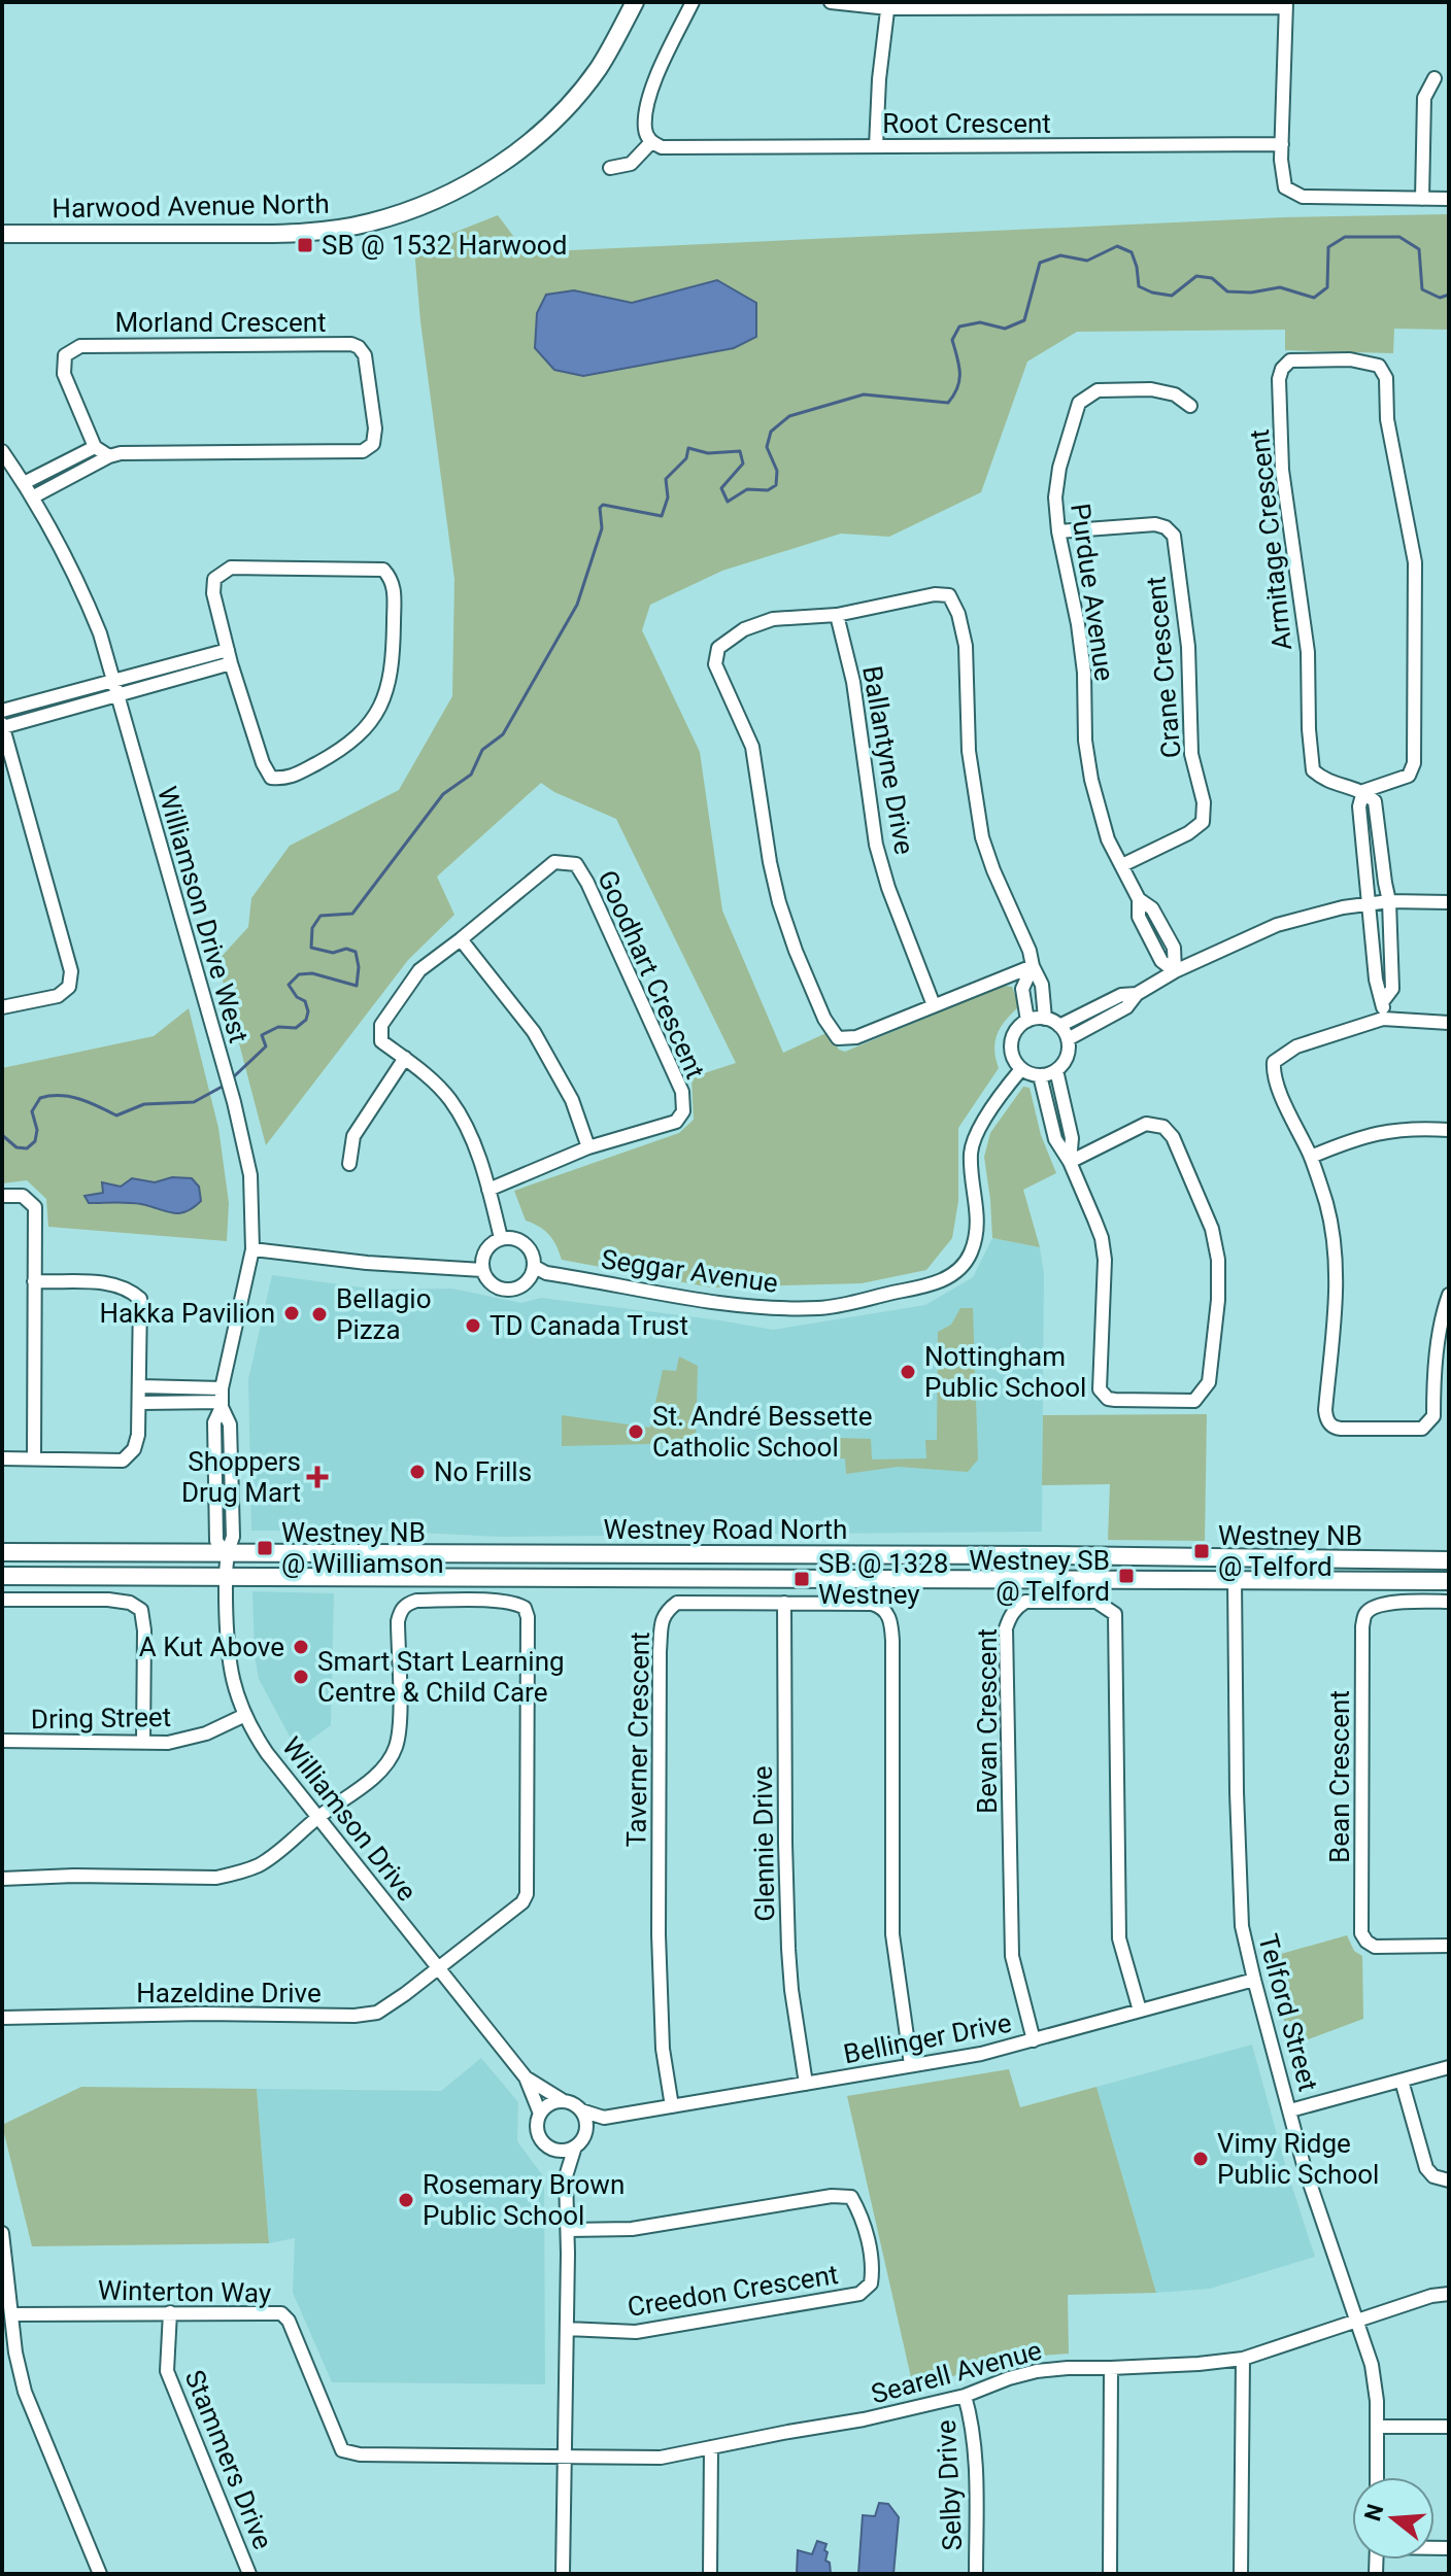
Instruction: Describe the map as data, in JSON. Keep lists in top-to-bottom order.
{
  "streets": {
    "main road": ["Harwood Avenue North", "Westney Road North"],
    "street": [
      "Root Crescent",
      "Morland Crescent",
      "Armitage Crescent",
      "Purdue Avenue",
      "Crane Crescent",
      "Ballantyne Drive",
      "Williamson Drive West",
      "Goodhart Crescent",
      "Seggar Avenue",
      "Dring Street",
      "Bevan Crescent",
      "Taverner Crescent",
      "Bean Crescent",
      "Williamson Drive",
      "Glennie Drive",
      "Hazeldine Drive",
      "Telford Street",
      "Bellinger Drive",
      "Creedon Crescent",
      "Winterton Way",
      "Searell Avenue",
      "Stammers Drive",
      "Selby Drive"
    ]
  },
  "crossings": [
    ["Morland Crescent", "Williamson Drive West"],
    ["Purdue Avenue", "Crane Crescent"],
    ["Williamson Drive West", "Westney Road North"],
    ["Williamson Drive West", "Williamson Drive"],
    ["Goodhart Crescent", "Seggar Avenue"],
    ["Westney Road North", "Williamson Drive"],
    ["Westney Road North", "Telford Street"],
    ["Dring Street", "Williamson Drive"],
    ["Bevan Crescent", "Bellinger Drive"],
    ["Taverner Crescent", "Glennie Drive"],
    ["Taverner Crescent", "Bellinger Drive"],
    ["Williamson Drive", "Hazeldine Drive"],
    ["Williamson Drive", "Bellinger Drive"],
    ["Glennie Drive", "Bellinger Drive"],
    ["Telford Street", "Bellinger Drive"],
    ["Telford Street", "Searell Avenue"],
    ["Winterton Way", "Searell Avenue"],
    ["Winterton Way", "Stammers Drive"],
    ["Searell Avenue", "Selby Drive"]
  ],
  "places": {
    "transit": [
      "SB @ 1532 Harwood",
      "Westney NB @ Williamson",
      "Westney NB @ Telford",
      "Westney SB @ Telford",
      "SB @ 1328 Westney"
    ],
    "other": [
      "Hakka Pavilion",
      "Bellagio Pizza",
      "TD Canada Trust",
      "Nottingham Public School",
      "St. André Bessette Catholic School",
      "No Frills",
      "A Kut Above",
      "Smart Start Learning Centre & Child Care",
      "Vimy Ridge Public School",
      "Rosemary Brown Public School"
    ],
    "health": ["Shoppers Drug Mart"]
  },
  "north": "left"
}
